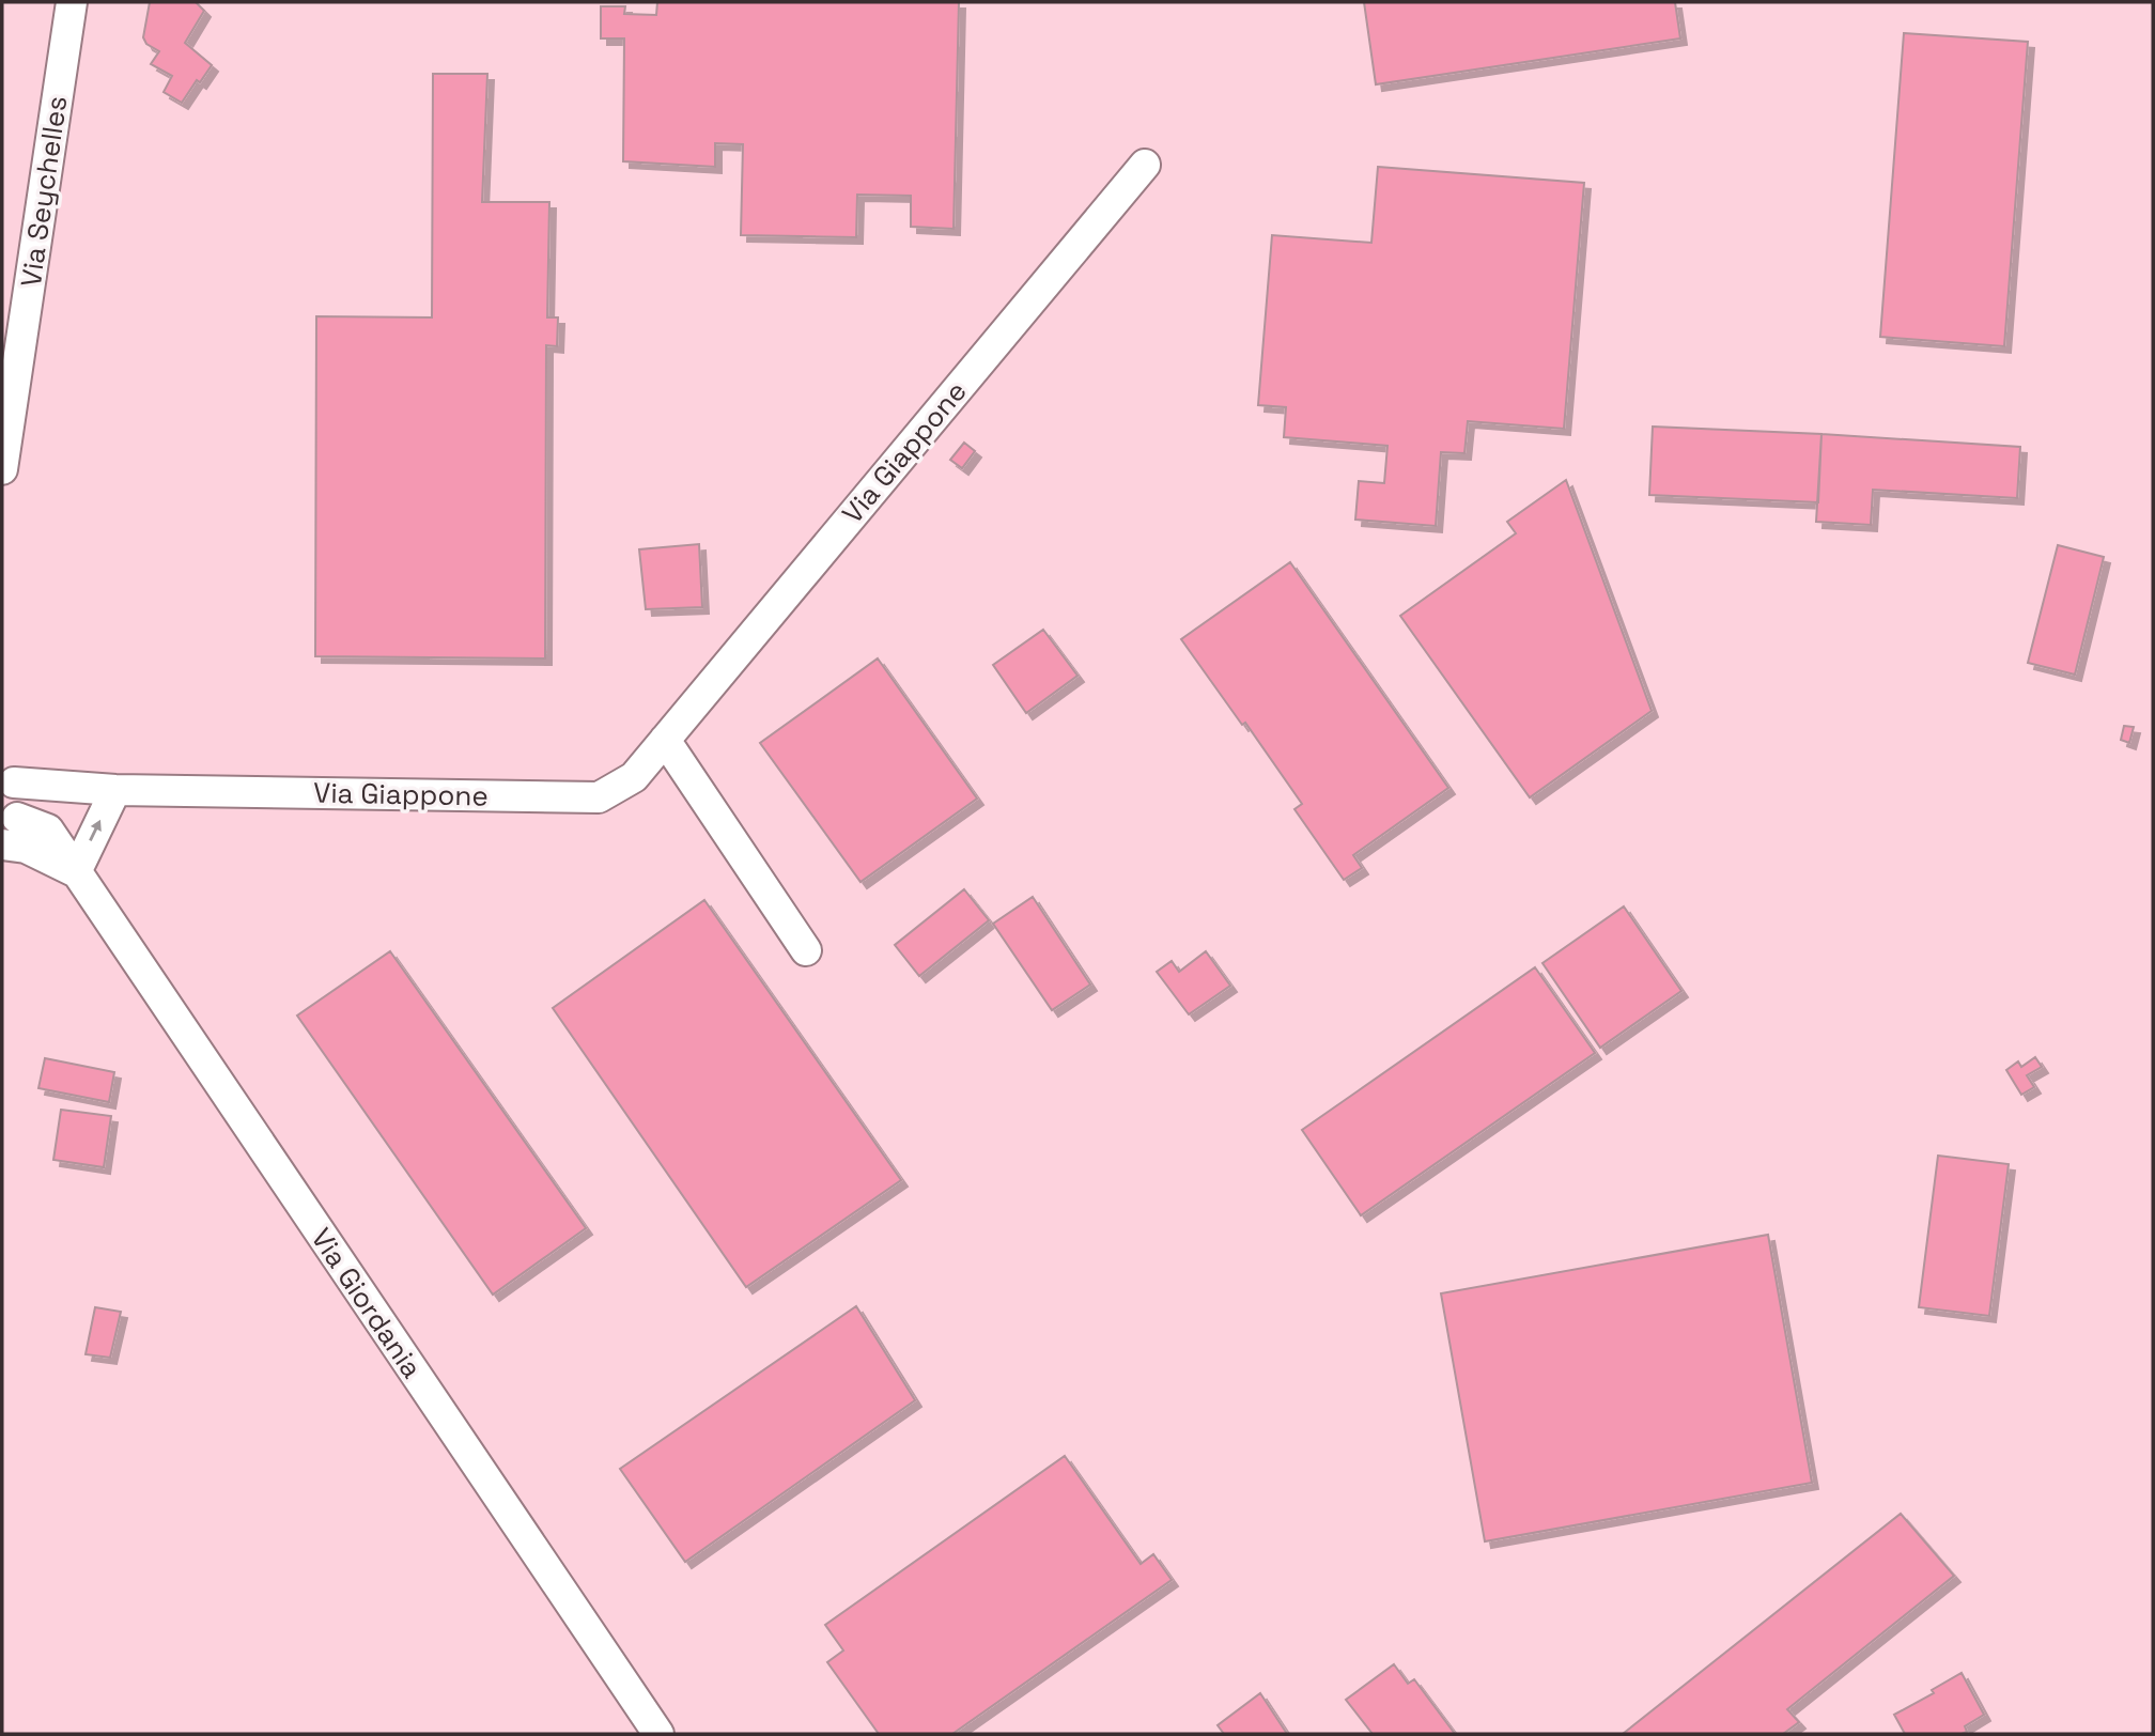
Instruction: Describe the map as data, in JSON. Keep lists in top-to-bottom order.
{
  "streets": {
    "street": ["Via Seychelles", "Via Giappone", "Via Giordania"]
  },
  "crossings": [
    ["Via Giappone", "Via Giordania"]
  ]
}
